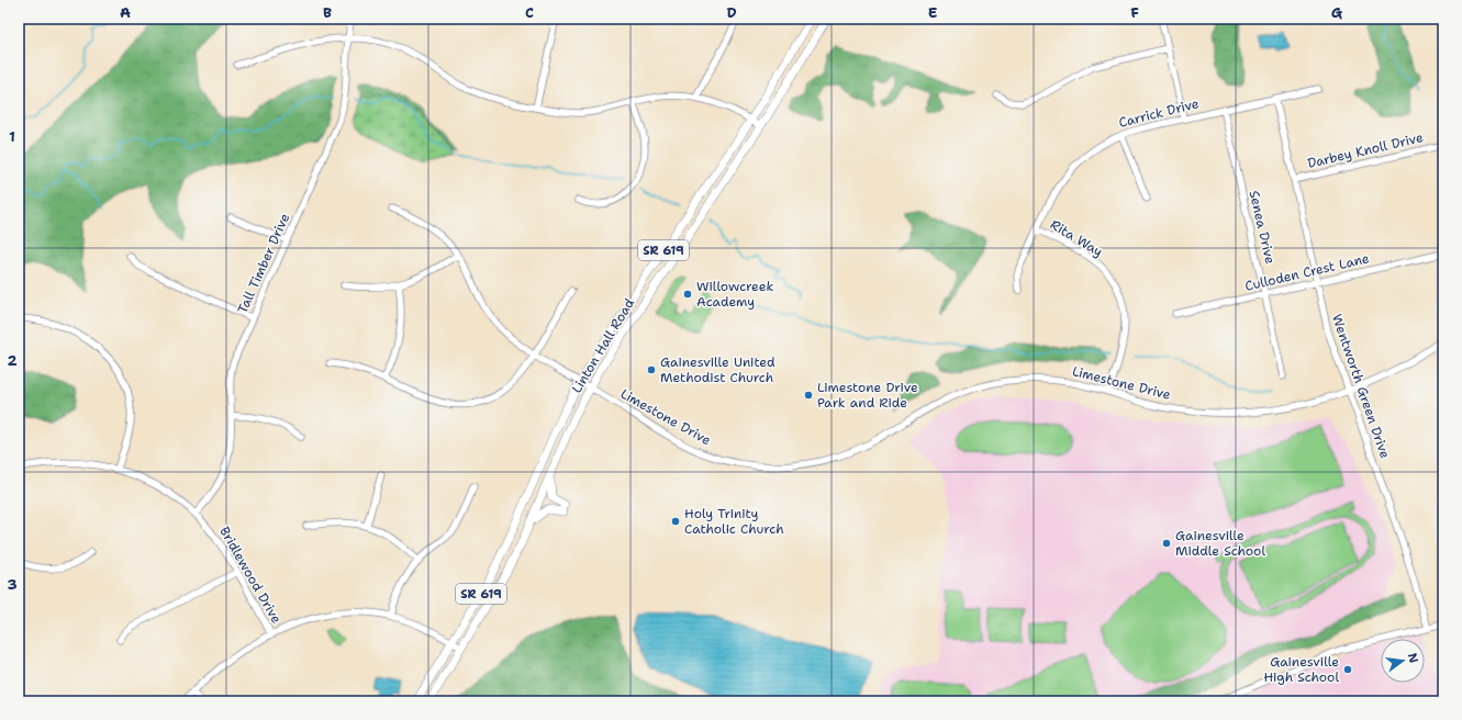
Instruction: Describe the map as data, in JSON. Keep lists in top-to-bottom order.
{
  "streets": {
    "main road": ["SR 619", "Linton Hall Road"],
    "street": [
      "Carrick Drive",
      "Darbey Knoll Drive",
      "Senea Drive",
      "Rita Way",
      "Tall Timber Drive",
      "Culloden Crest Lane",
      "Limestone Drive",
      "Wentworth Green Drive",
      "Bridlewood Drive"
    ]
  },
  "crossings": [
    ["Carrick Drive", "Senea Drive"],
    ["Carrick Drive", "Rita Way"],
    ["Carrick Drive", "Wentworth Green Drive"],
    ["Darbey Knoll Drive", "Wentworth Green Drive"],
    ["Senea Drive", "Culloden Crest Lane"],
    ["Rita Way", "Limestone Drive"],
    ["Tall Timber Drive", "Bridlewood Drive"],
    ["Culloden Crest Lane", "Wentworth Green Drive"],
    ["Linton Hall Road", "Limestone Drive"],
    ["Limestone Drive", "Wentworth Green Drive"]
  ],
  "places": [
    "Willowcreek Academy",
    "Gainesville United Methodist Church",
    "Limestone Drive Park and Ride",
    "Holy Trinity Catholic Church",
    "Gainesville Middle School",
    "Gainesville High School"
  ],
  "north": "right",
  "grid": {
    "columns": [
      "A",
      "B",
      "C",
      "D",
      "E",
      "F",
      "G"
    ],
    "rows": ["1", "2", "3"]
  }
}
